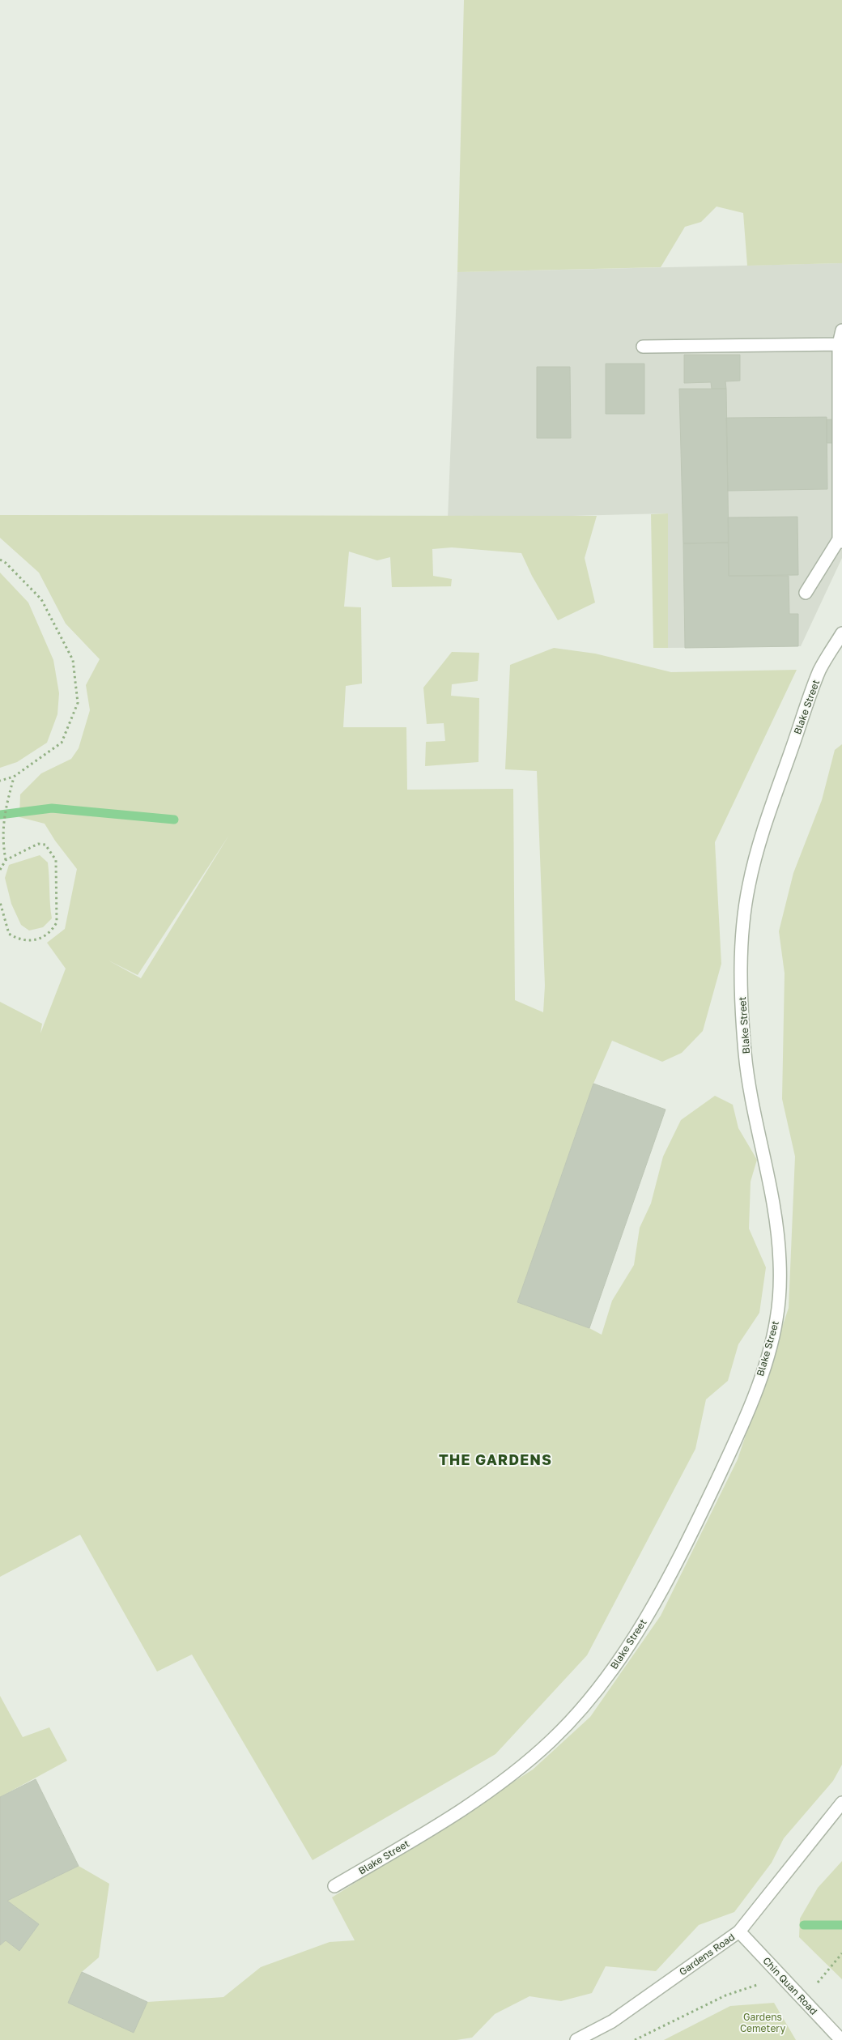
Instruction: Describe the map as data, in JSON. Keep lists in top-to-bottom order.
{
  "streets": {
    "street": ["Blake Street", "Gardens Road", "Chin Quan Road"]
  },
  "crossings": [
    ["Gardens Road", "Chin Quan Road"]
  ],
  "districts": ["THE GARDENS"],
  "parks": ["Gardens Cemetery"]
}
